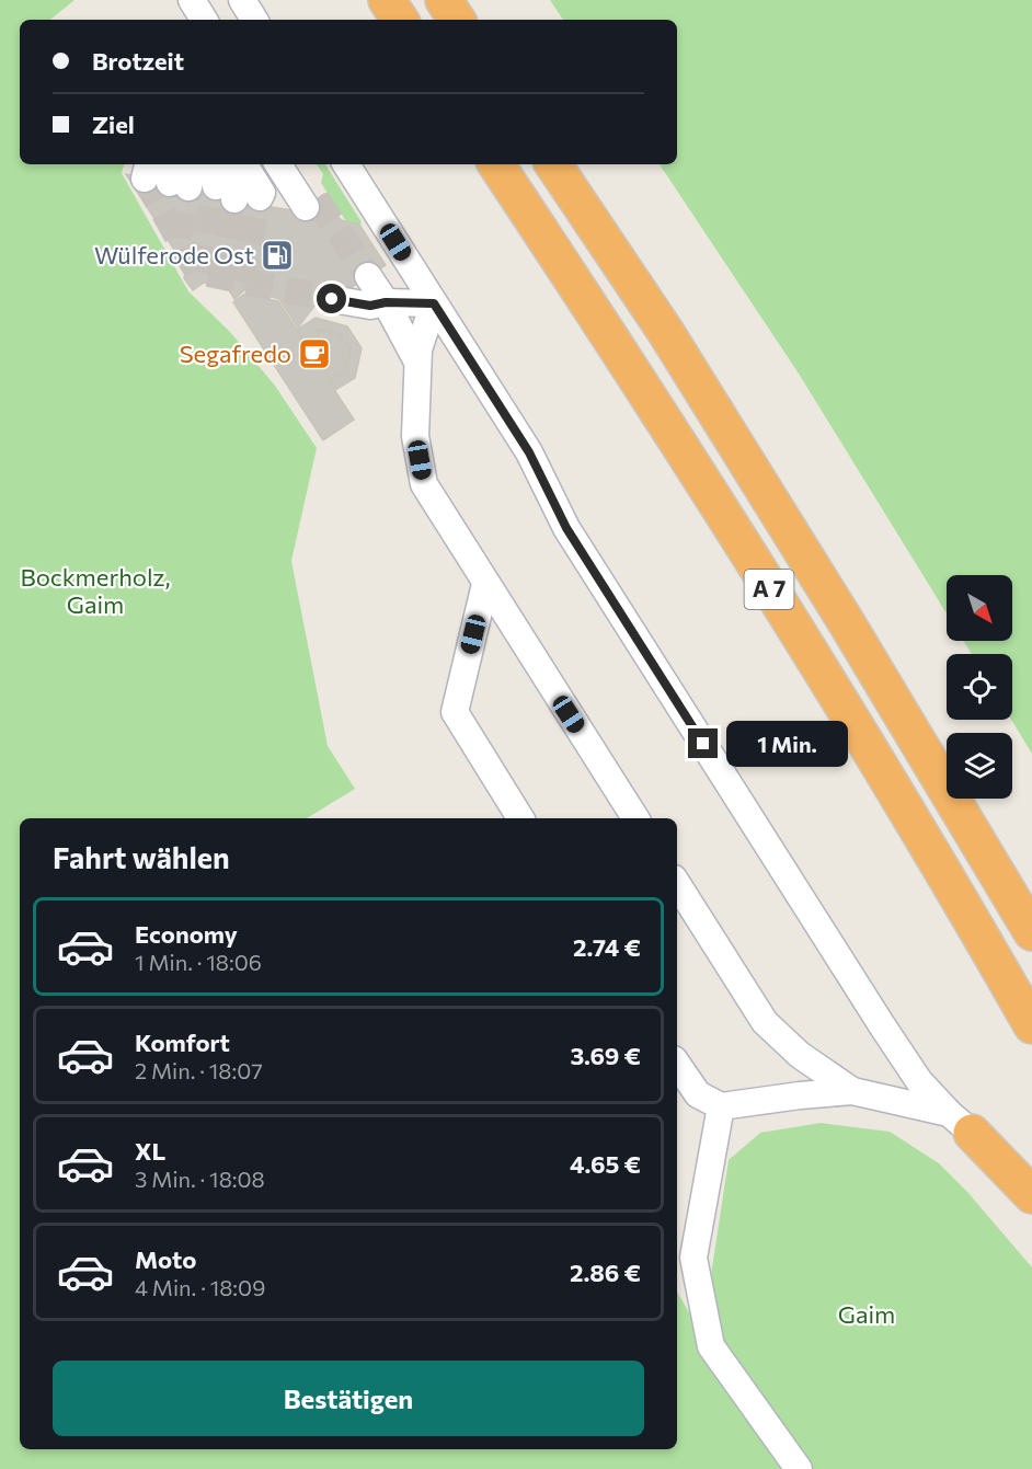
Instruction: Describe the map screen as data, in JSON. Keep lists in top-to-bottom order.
{
  "streets": {
    "highway": ["A 7"]
  },
  "parks": ["Bockmerholz, Gaim", "Gaim"],
  "places": {
    "fuel station": ["Wülferode Ost"],
    "cafe": ["Segafredo"]
  },
  "north": "bottom right",
  "page": {
    "banner": ["Brotzeit", "Ziel"],
    "bubble": "1 Min.",
    "heading": "Fahrt wählen",
    "list": [
      {
        "name": "Economy",
        "note": "1 Min. · 18:06",
        "value": "2.74 €"
      },
      {
        "name": "Komfort",
        "note": "2 Min. · 18:07",
        "value": "3.69 €"
      },
      {
        "name": "XL",
        "note": "3 Min. · 18:08",
        "value": "4.65 €"
      },
      {
        "name": "Moto",
        "note": "4 Min. · 18:09",
        "value": "2.86 €"
      }
    ],
    "buttons": "Bestätigen"
  }
}
